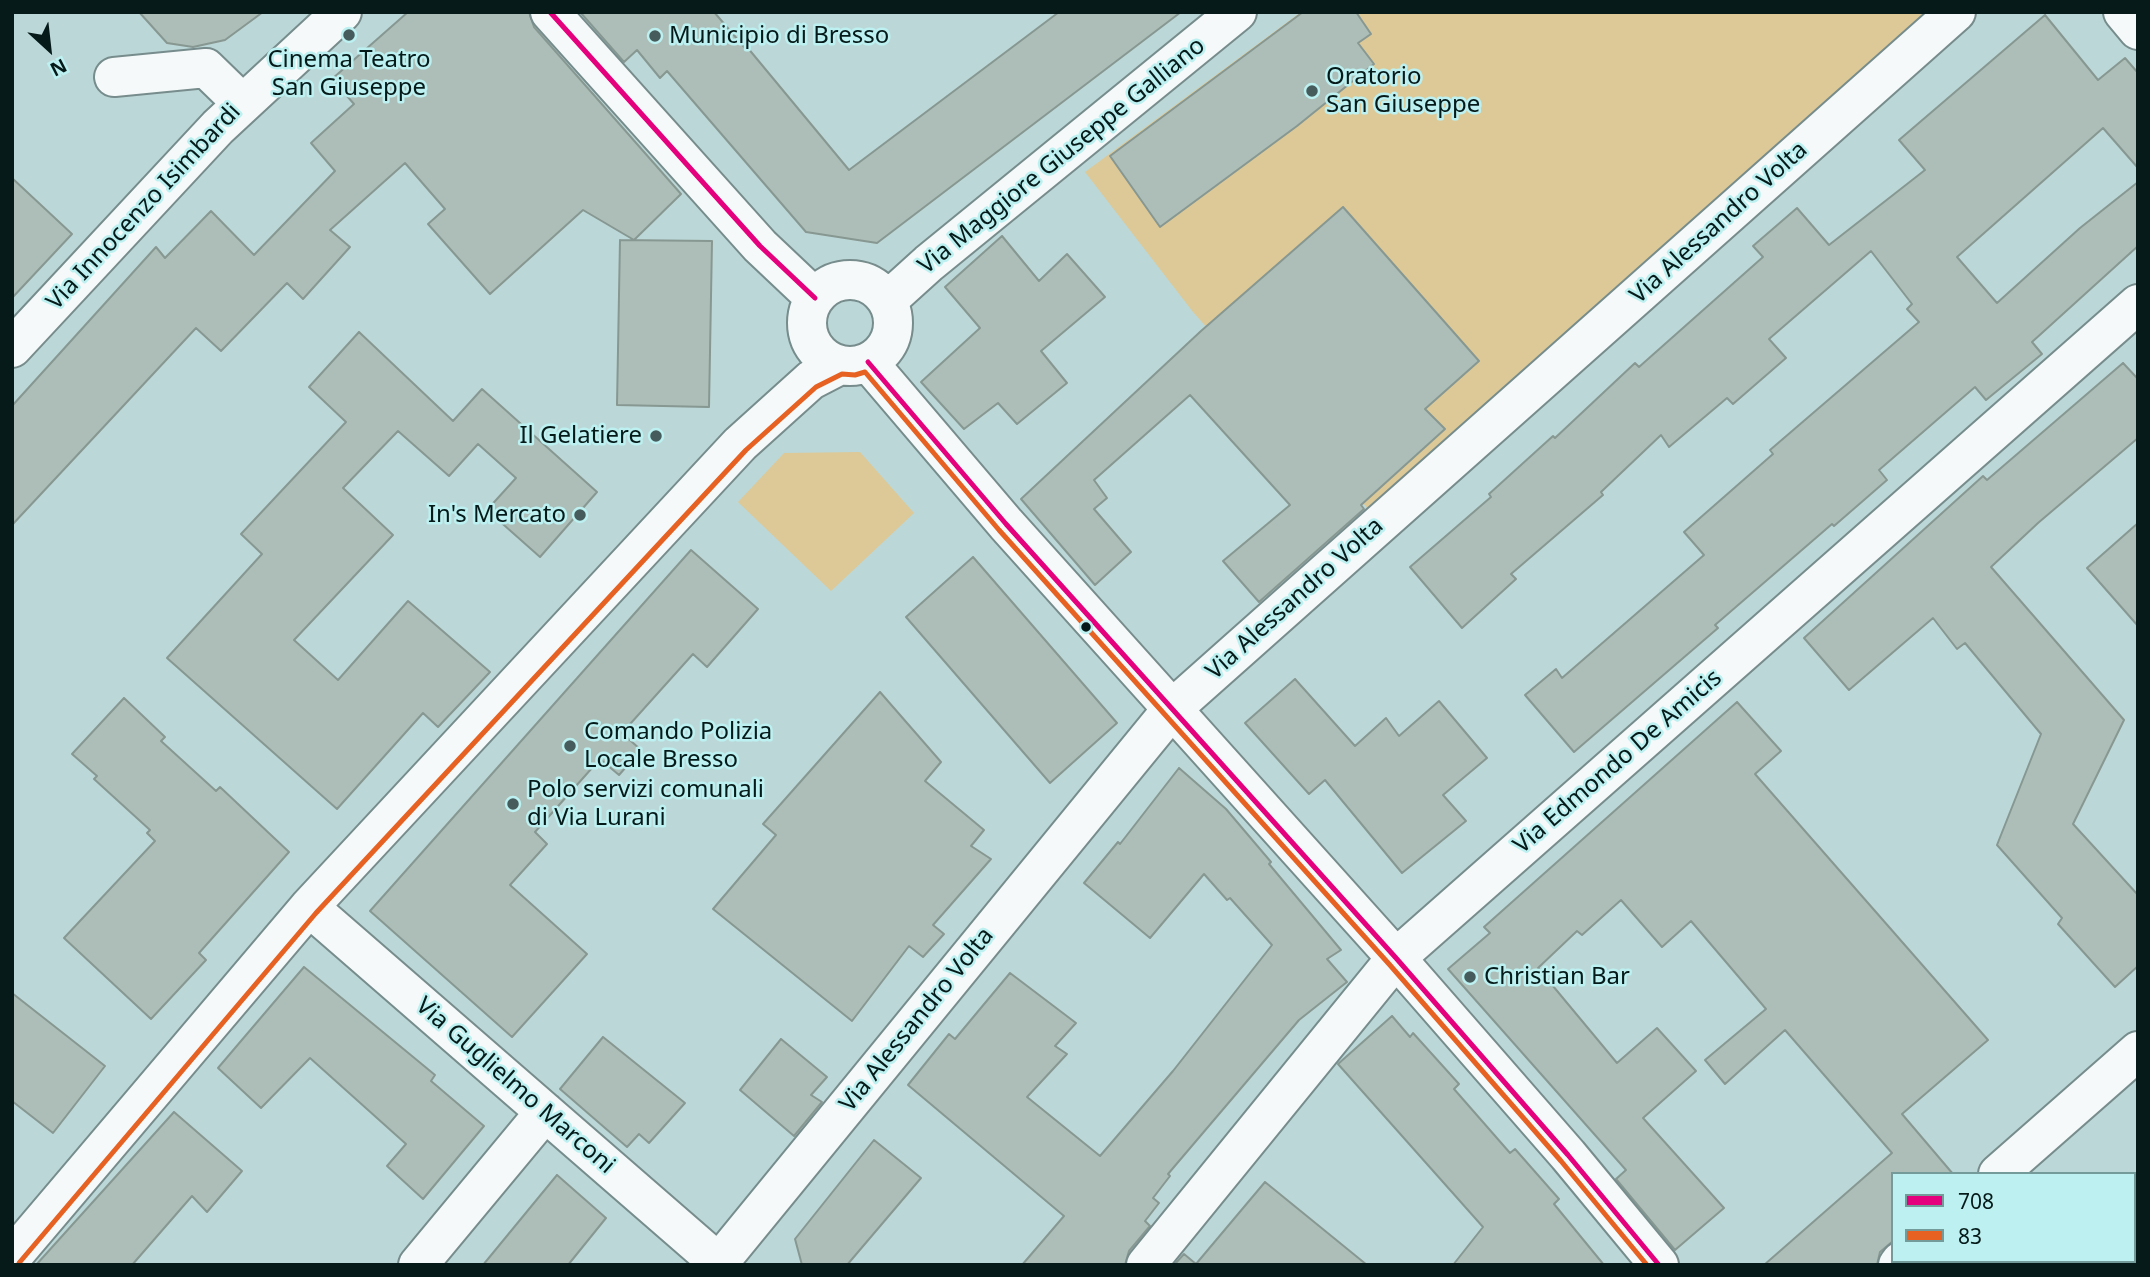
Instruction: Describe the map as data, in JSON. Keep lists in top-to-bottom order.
{
  "streets": {
    "street": [
      "Via Maggiore Giuseppe Galliano",
      "Via Innocenzo Isimbardi",
      "Via Alessandro Volta",
      "Via Edmondo De Amicis",
      "Via Guglielmo Marconi"
    ]
  },
  "crossings": [
    ["Via Alessandro Volta", "Via Guglielmo Marconi"]
  ],
  "places": [
    "Cinema Teatro San Giuseppe",
    "Municipio di Bresso",
    "Oratorio San Giuseppe",
    "Il Gelatiere",
    "In's Mercato",
    "Comando Polizia Locale Bresso",
    "Polo servizi comunali di Via Lurani",
    "Christian Bar"
  ],
  "lines": ["transit line 708", "transit line 83"],
  "legend": ["708", "83"],
  "north": "bottom right"
}
